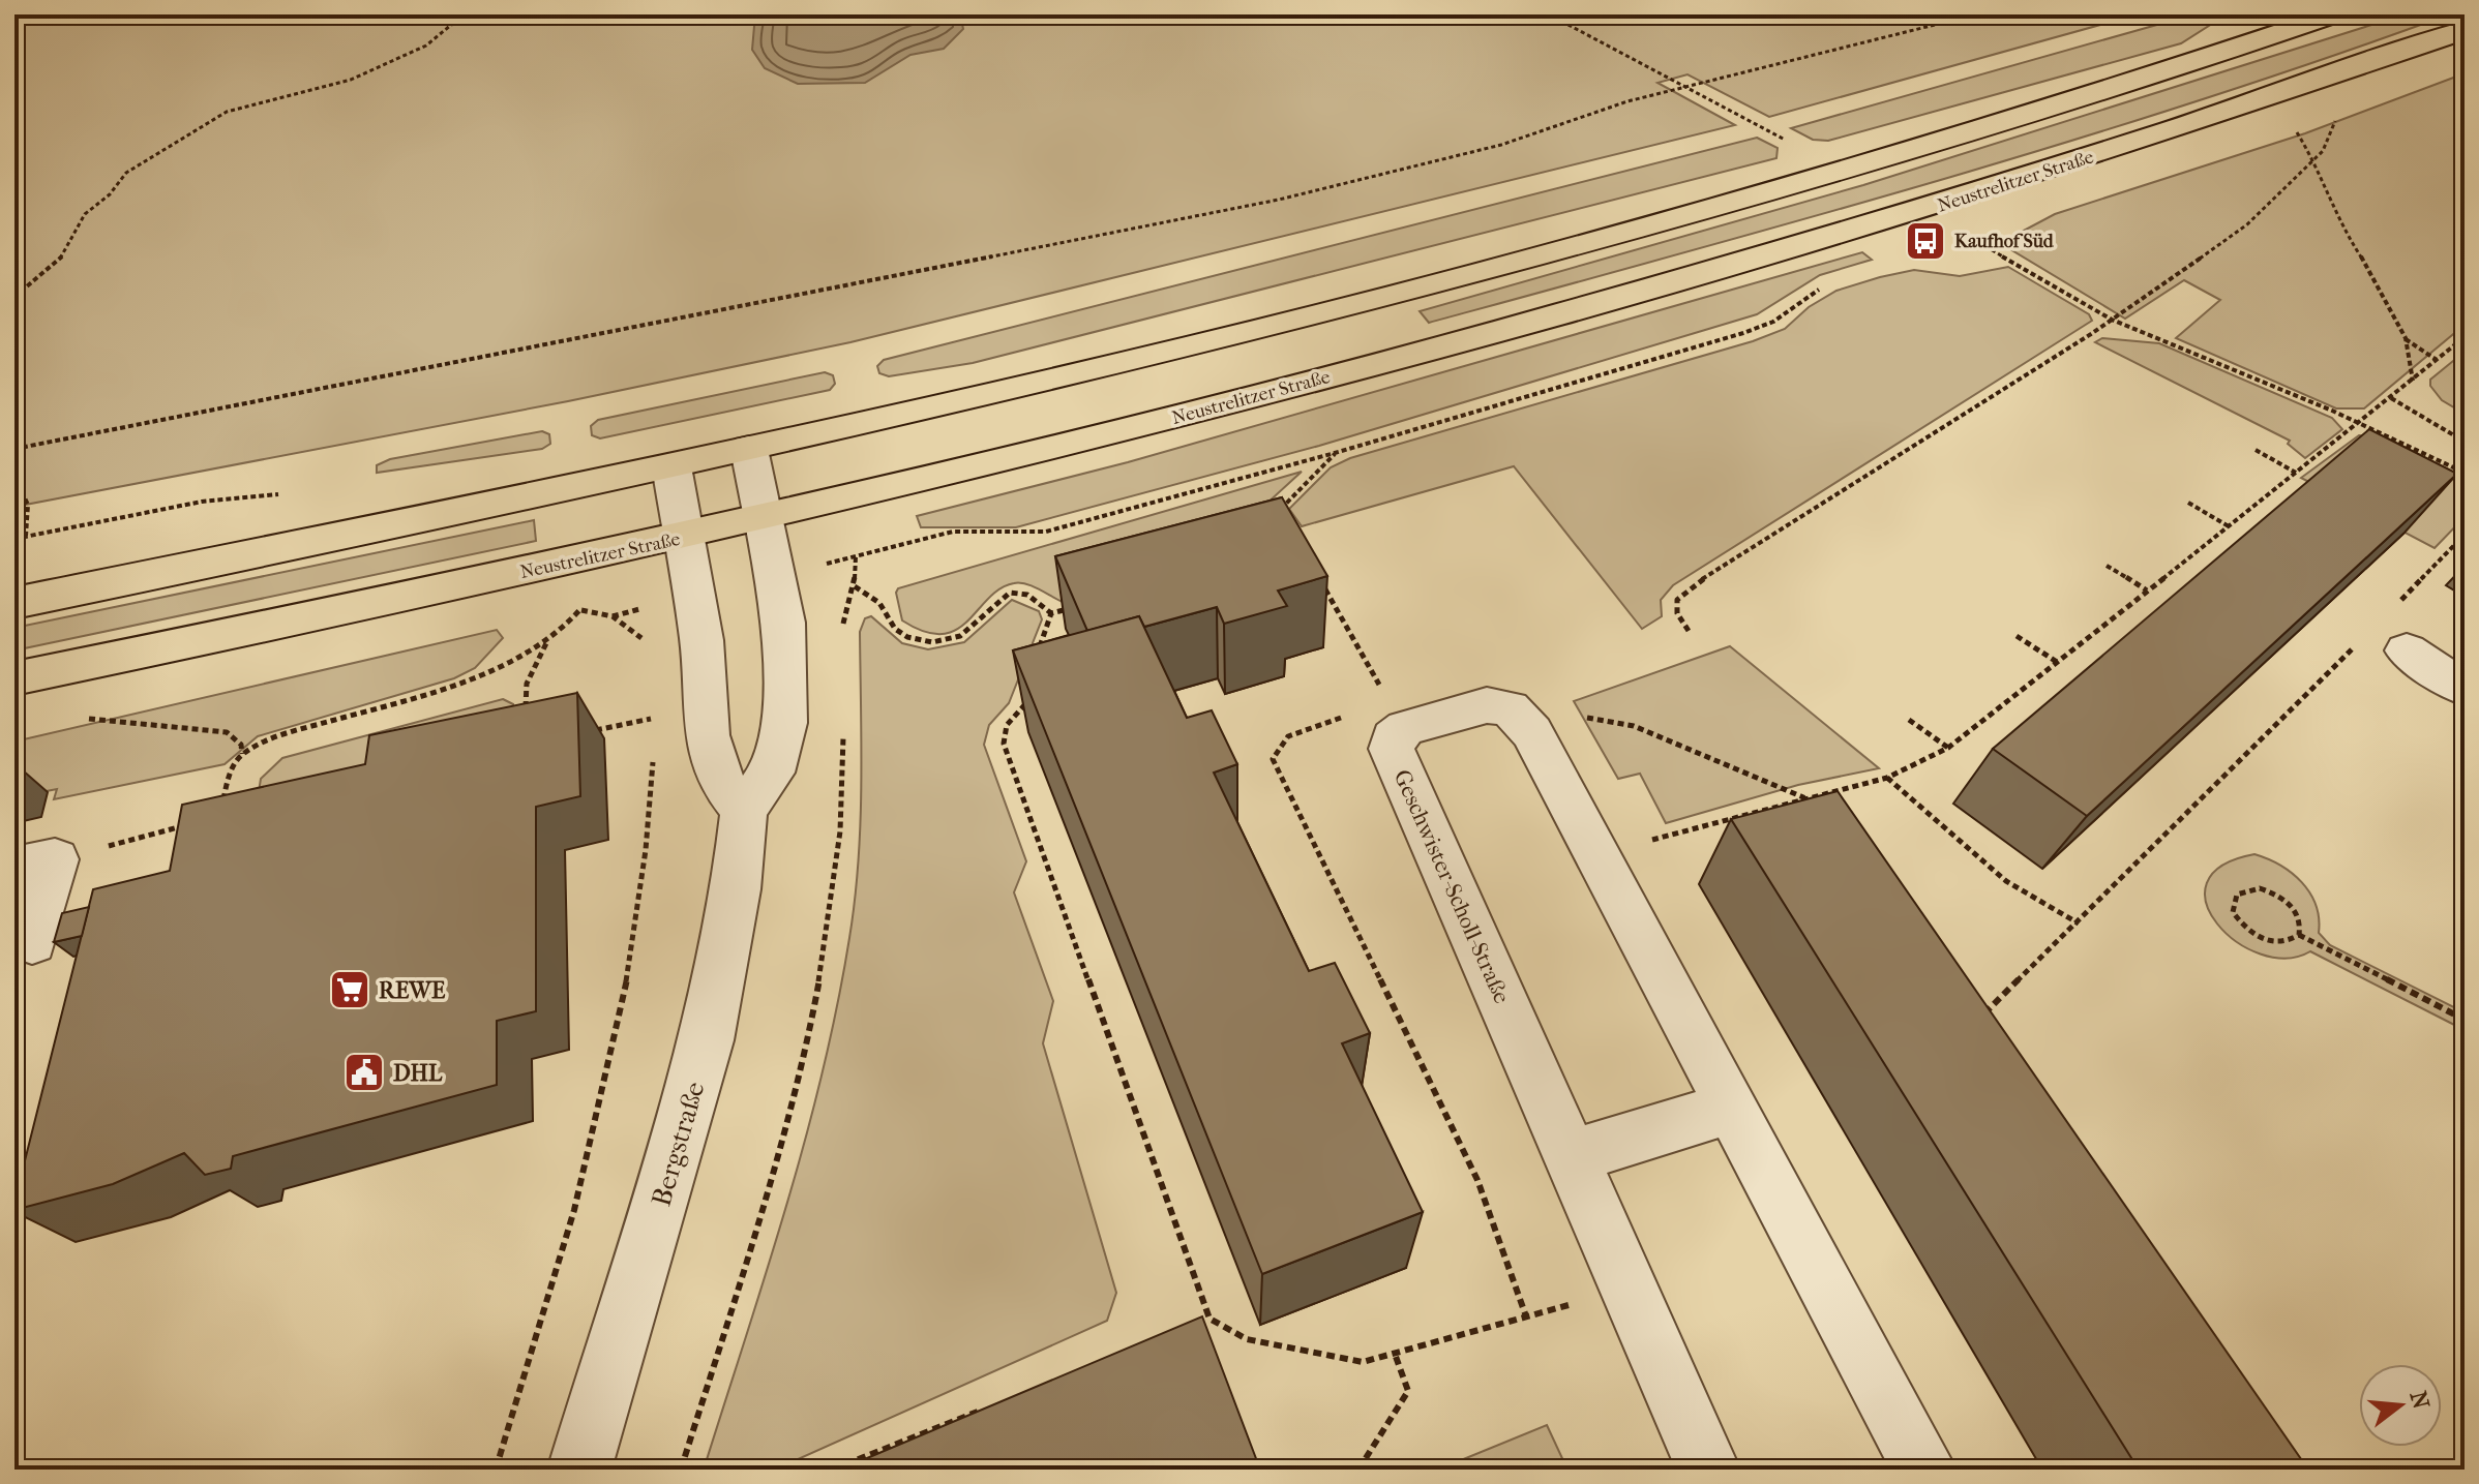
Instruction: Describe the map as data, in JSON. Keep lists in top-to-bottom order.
{
  "streets": {
    "main road": ["Neustrelitzer Straße"],
    "street": ["Geschwister-Scholl-Straße", "Bergstraße"]
  },
  "places": {
    "bus stop": ["Kaufhof Süd"],
    "supermarket": ["REWE"],
    "public building": ["DHL"]
  },
  "north": "right"
}
